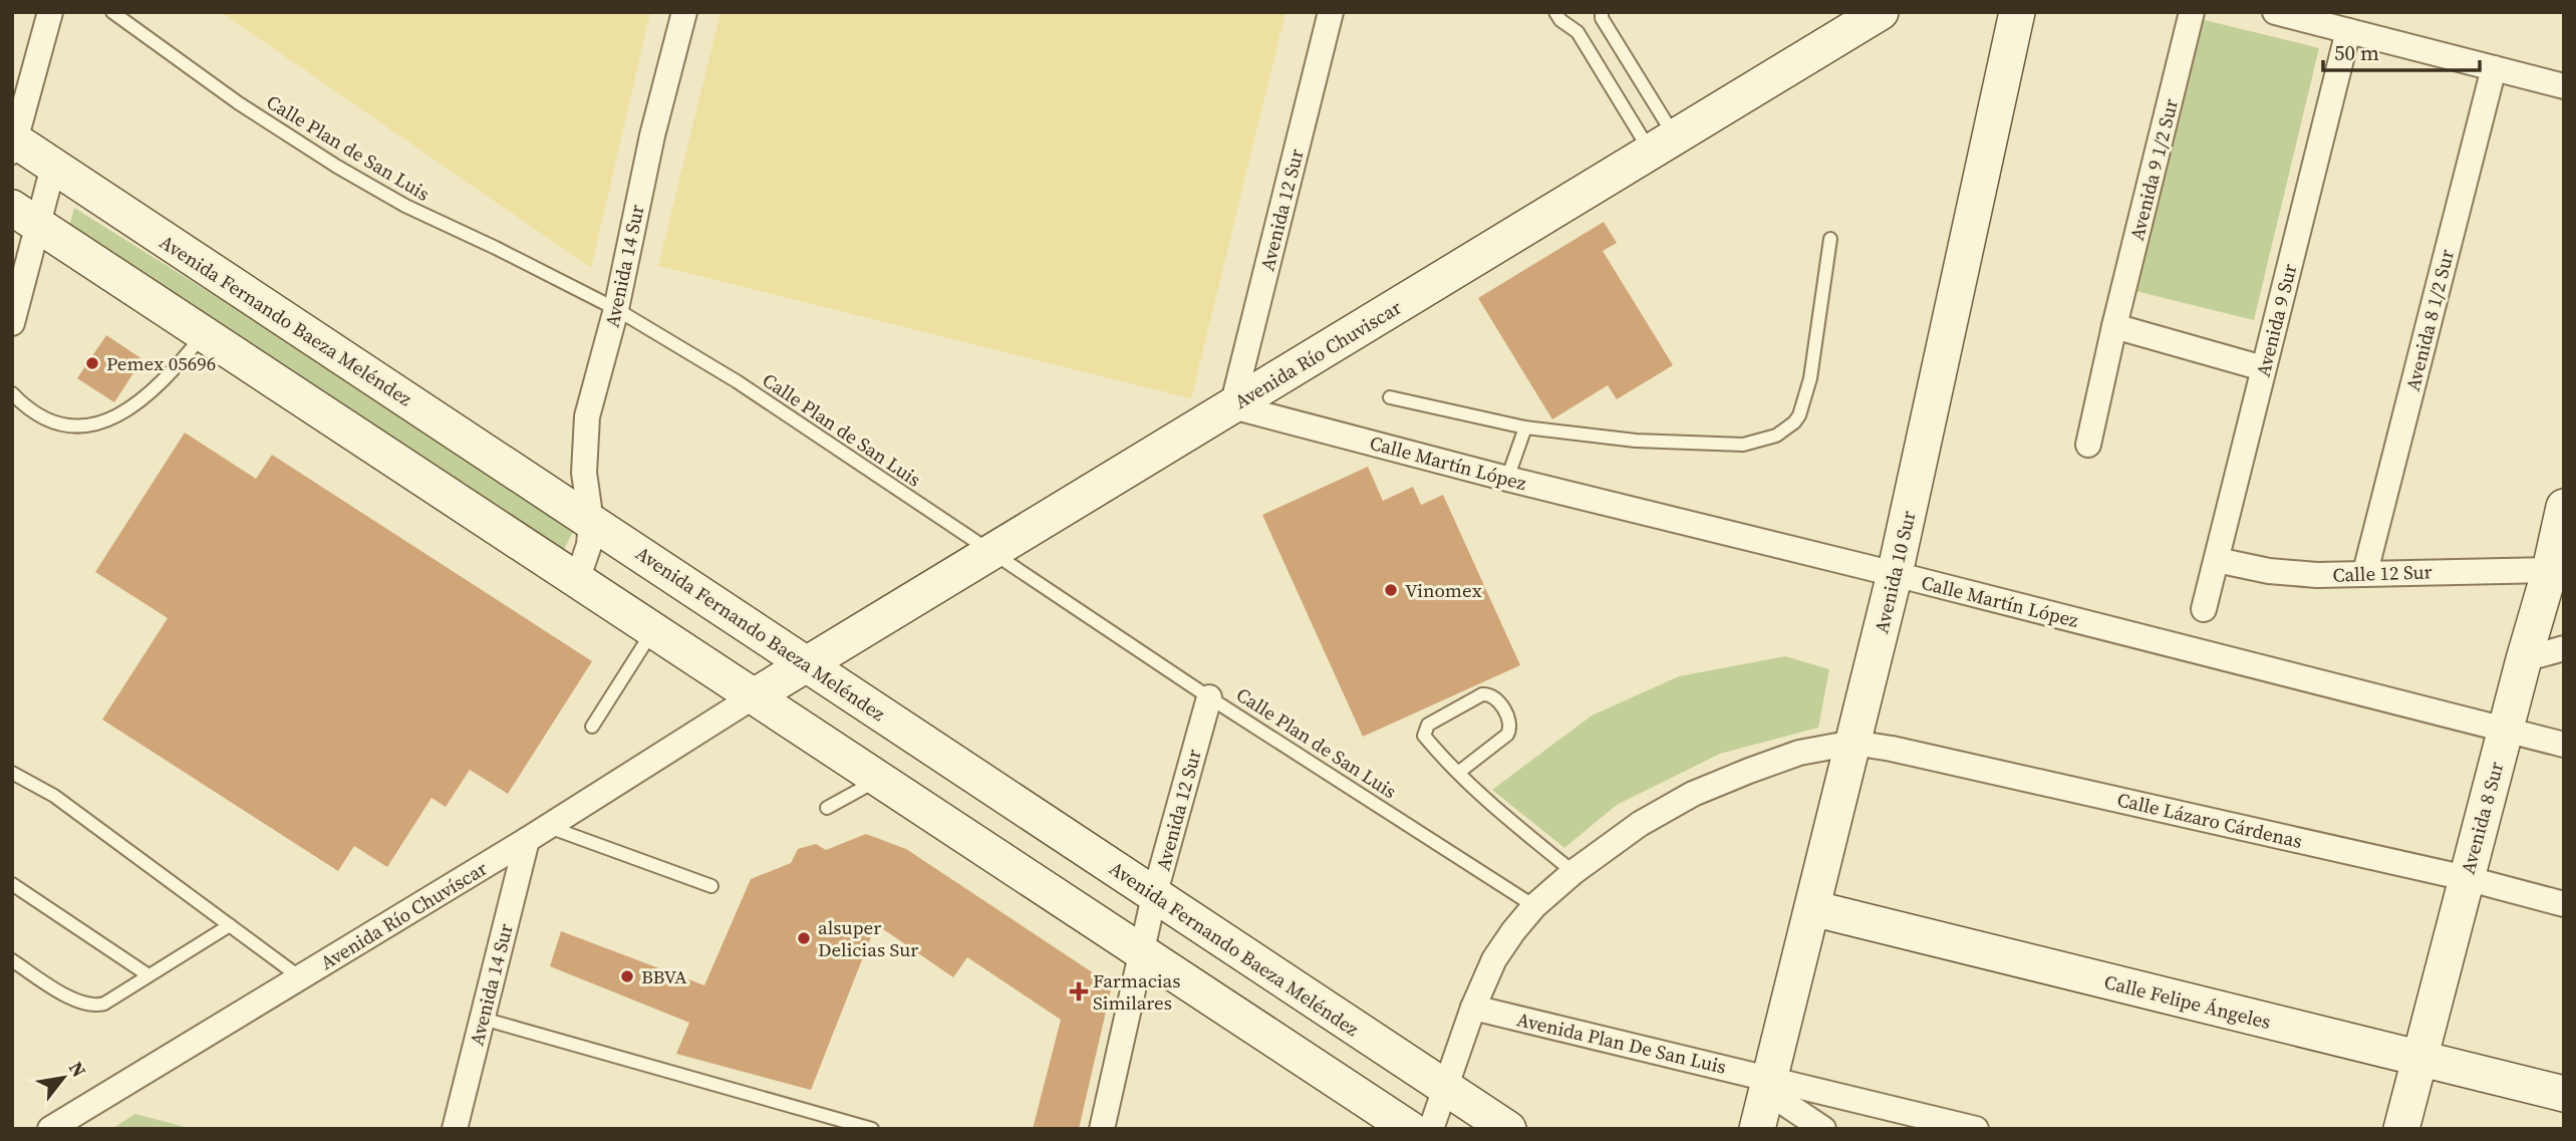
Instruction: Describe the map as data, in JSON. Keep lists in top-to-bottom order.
{
  "streets": {
    "main road": [
      "Avenida Fernando Baeza Meléndez",
      "Avenida Río Chuviscar",
      "Avenida 10 Sur",
      "Avenida 8 Sur",
      "Calle Felipe Ángeles"
    ],
    "street": [
      "Avenida 9 1/2 Sur",
      "Avenida 12 Sur",
      "Avenida 14 Sur",
      "Avenida 9 Sur",
      "Avenida 8 1/2 Sur",
      "Calle Martín López",
      "Calle 12 Sur",
      "Calle Lázaro Cárdenas",
      "Avenida Río Chuvíscar",
      "Avenida Plan De San Luis"
    ],
    "lane": ["Calle Plan de San Luis"]
  },
  "crossings": [
    ["Calle Plan de San Luis", "Avenida 12 Sur"],
    ["Calle Plan de San Luis", "Avenida 14 Sur"],
    ["Calle Plan de San Luis", "Avenida Río Chuviscar"],
    ["Avenida 12 Sur", "Avenida Fernando Baeza Meléndez"],
    ["Avenida 12 Sur", "Avenida Río Chuviscar"],
    ["Avenida 12 Sur", "Calle Martín López"],
    ["Avenida 14 Sur", "Avenida Fernando Baeza Meléndez"],
    ["Avenida 14 Sur", "Avenida Río Chuvíscar"],
    ["Avenida Fernando Baeza Meléndez", "Avenida Río Chuviscar"],
    ["Avenida 9 Sur", "Calle 12 Sur"],
    ["Avenida 8 1/2 Sur", "Calle 12 Sur"],
    ["Avenida Río Chuviscar", "Calle Martín López"],
    ["Avenida Río Chuviscar", "Avenida Río Chuvíscar"],
    ["Calle Martín López", "Avenida 10 Sur"],
    ["Calle Martín López", "Avenida 8 Sur"],
    ["Avenida 10 Sur", "Calle Lázaro Cárdenas"],
    ["Avenida 10 Sur", "Calle Felipe Ángeles"],
    ["Avenida 10 Sur", "Avenida Plan De San Luis"],
    ["Calle 12 Sur", "Avenida 8 Sur"],
    ["Avenida 8 Sur", "Calle Lázaro Cárdenas"],
    ["Avenida 8 Sur", "Calle Felipe Ángeles"]
  ],
  "places": {
    "other": [
      "Pemex 05696",
      "Vinomex",
      "alsuper Delicias Sur",
      "BBVA"
    ],
    "health": ["Farmacias Similares"]
  },
  "scale_bar": "50 m",
  "north": "top right"
}
